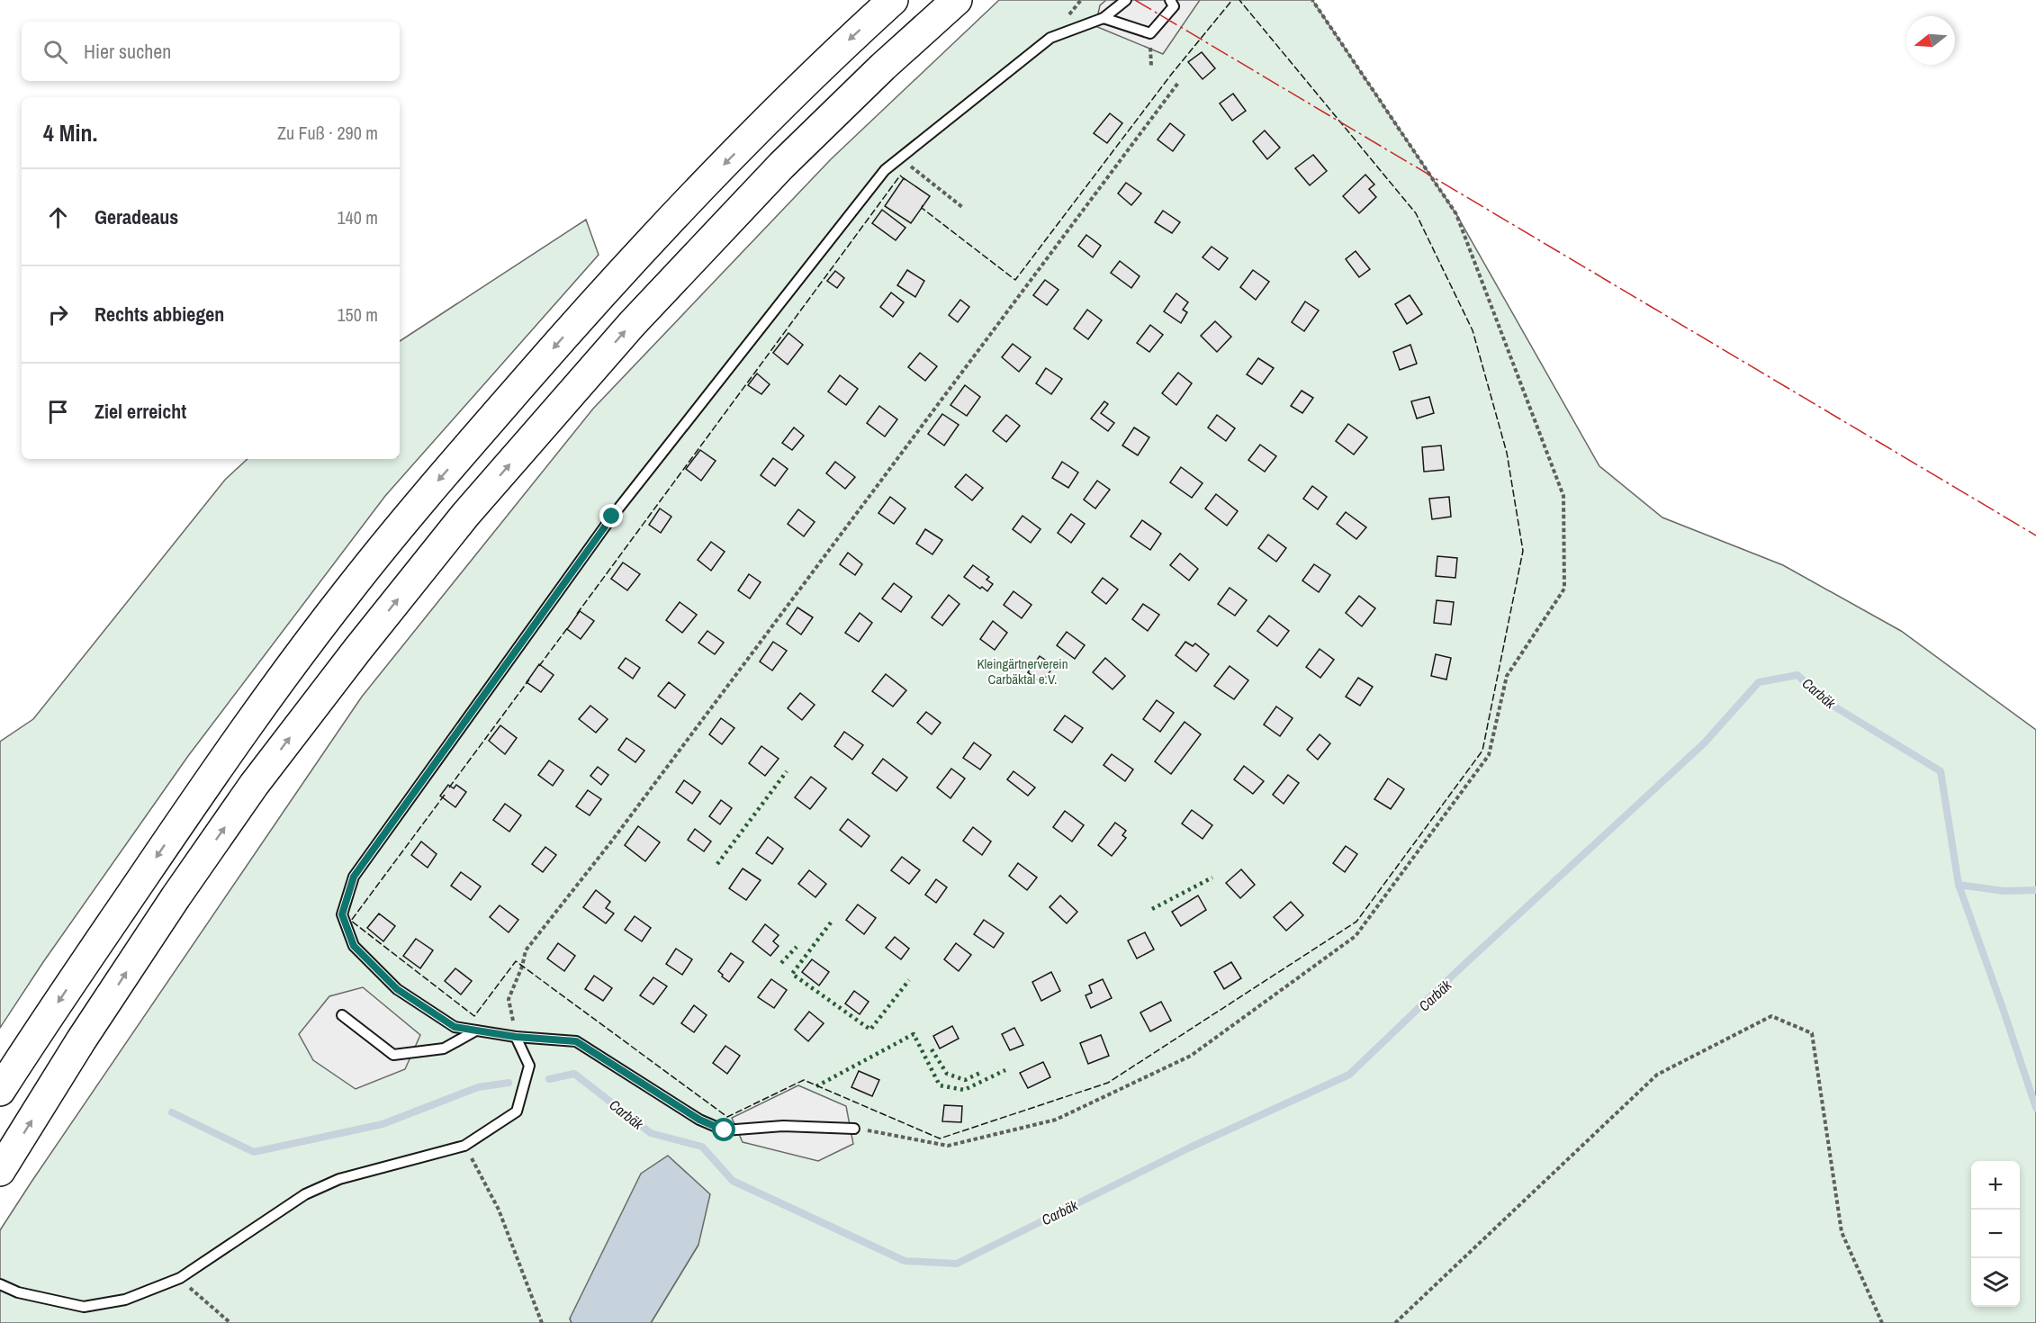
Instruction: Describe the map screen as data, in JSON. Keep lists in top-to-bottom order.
{
  "water": ["Carbäk"],
  "parks": ["Kleingärtnerverein Carbäktal e.V."],
  "north": "left",
  "page": {
    "search": "Hier suchen",
    "heading": ["4 Min.", "Zu Fuß · 290 m"],
    "list": [
      ["Geradeaus", "140 m"],
      ["Rechts abbiegen", "150 m"],
      "Ziel erreicht"
    ],
    "map_buttons": ["+", "−"]
  }
}
